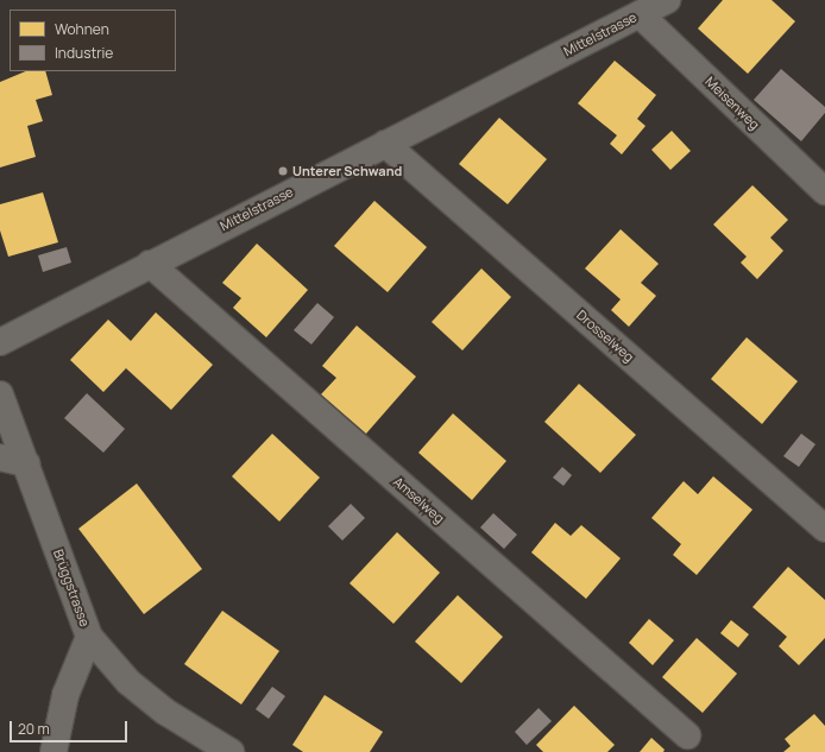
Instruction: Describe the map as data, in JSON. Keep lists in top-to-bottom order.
{
  "streets": {
    "street": [
      "Mittelstrasse",
      "Meisenweg",
      "Drosselweg",
      "Amselweg",
      "Brüggstrasse"
    ]
  },
  "crossings": [
    ["Mittelstrasse", "Meisenweg"],
    ["Mittelstrasse", "Drosselweg"],
    ["Mittelstrasse", "Amselweg"]
  ],
  "places": ["Unterer Schwand"],
  "legend": ["Wohnen", "Industrie"],
  "scale_bar": "20 m"
}
